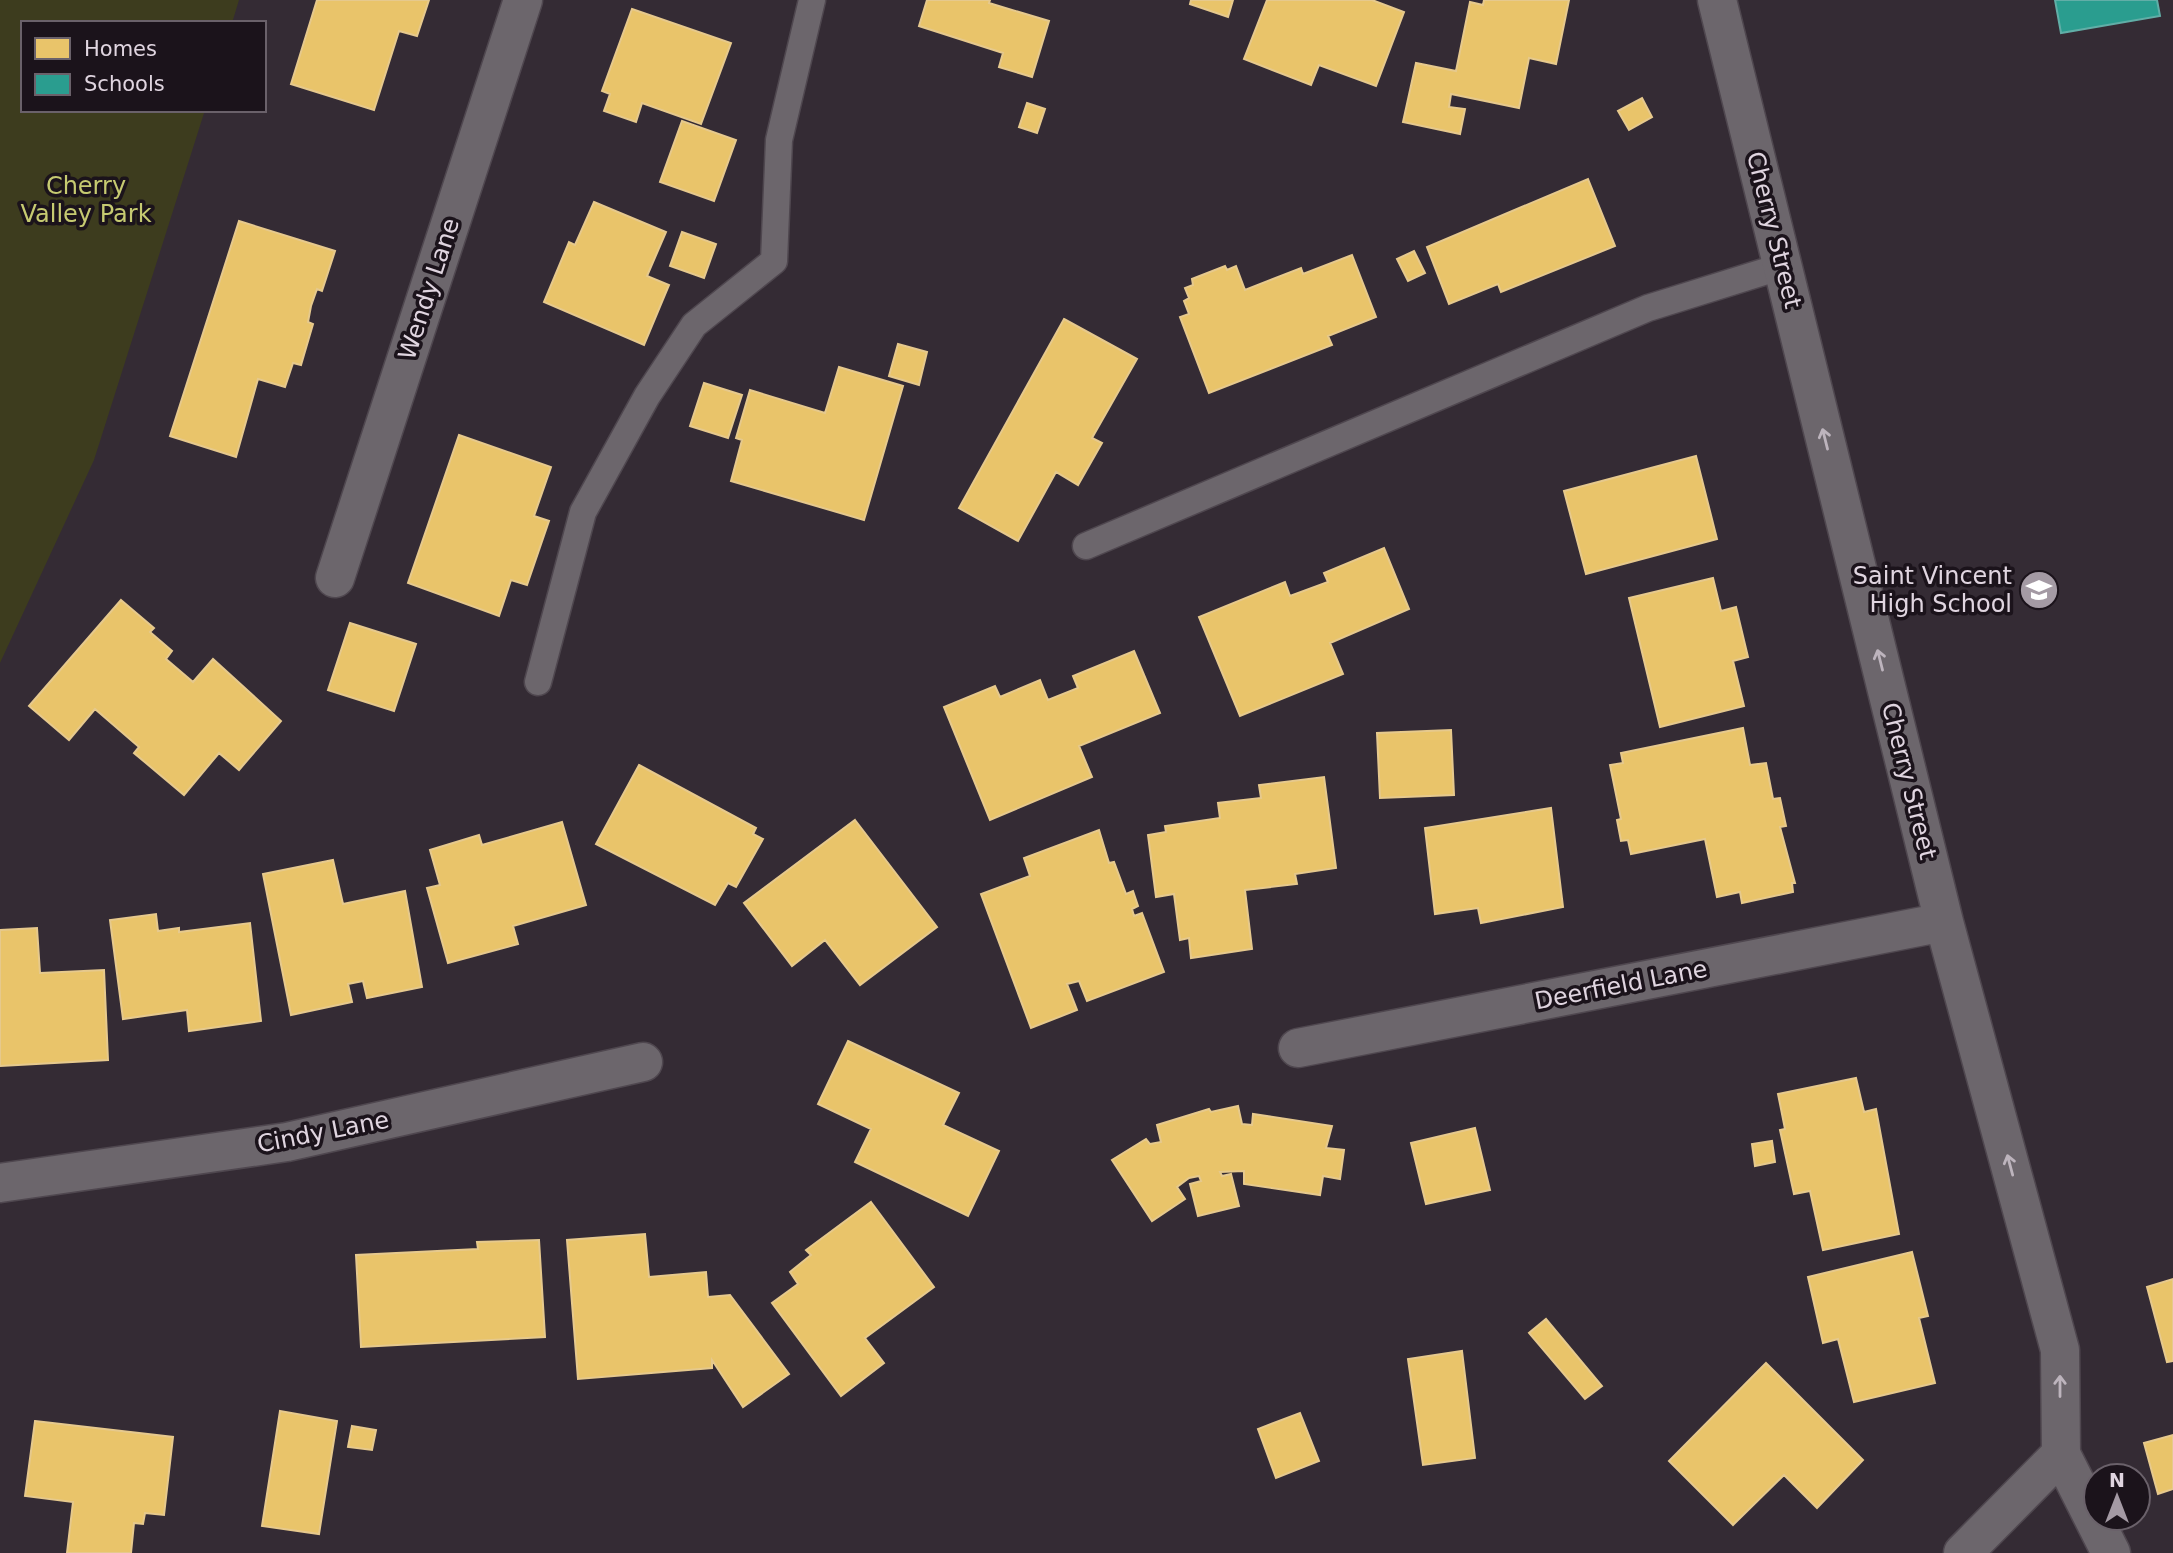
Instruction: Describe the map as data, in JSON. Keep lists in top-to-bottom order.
{
  "streets": {
    "street": [
      "Cherry Street",
      "Wendy Lane",
      "Deerfield Lane",
      "Cindy Lane"
    ]
  },
  "crossings": [
    ["Cherry Street", "Deerfield Lane"]
  ],
  "one_way": ["Cherry Street"],
  "parks": ["Cherry Valley Park"],
  "places": {
    "school or university": ["Saint Vincent High School"]
  },
  "legend": ["Homes", "Schools"],
  "north": "top"
}
